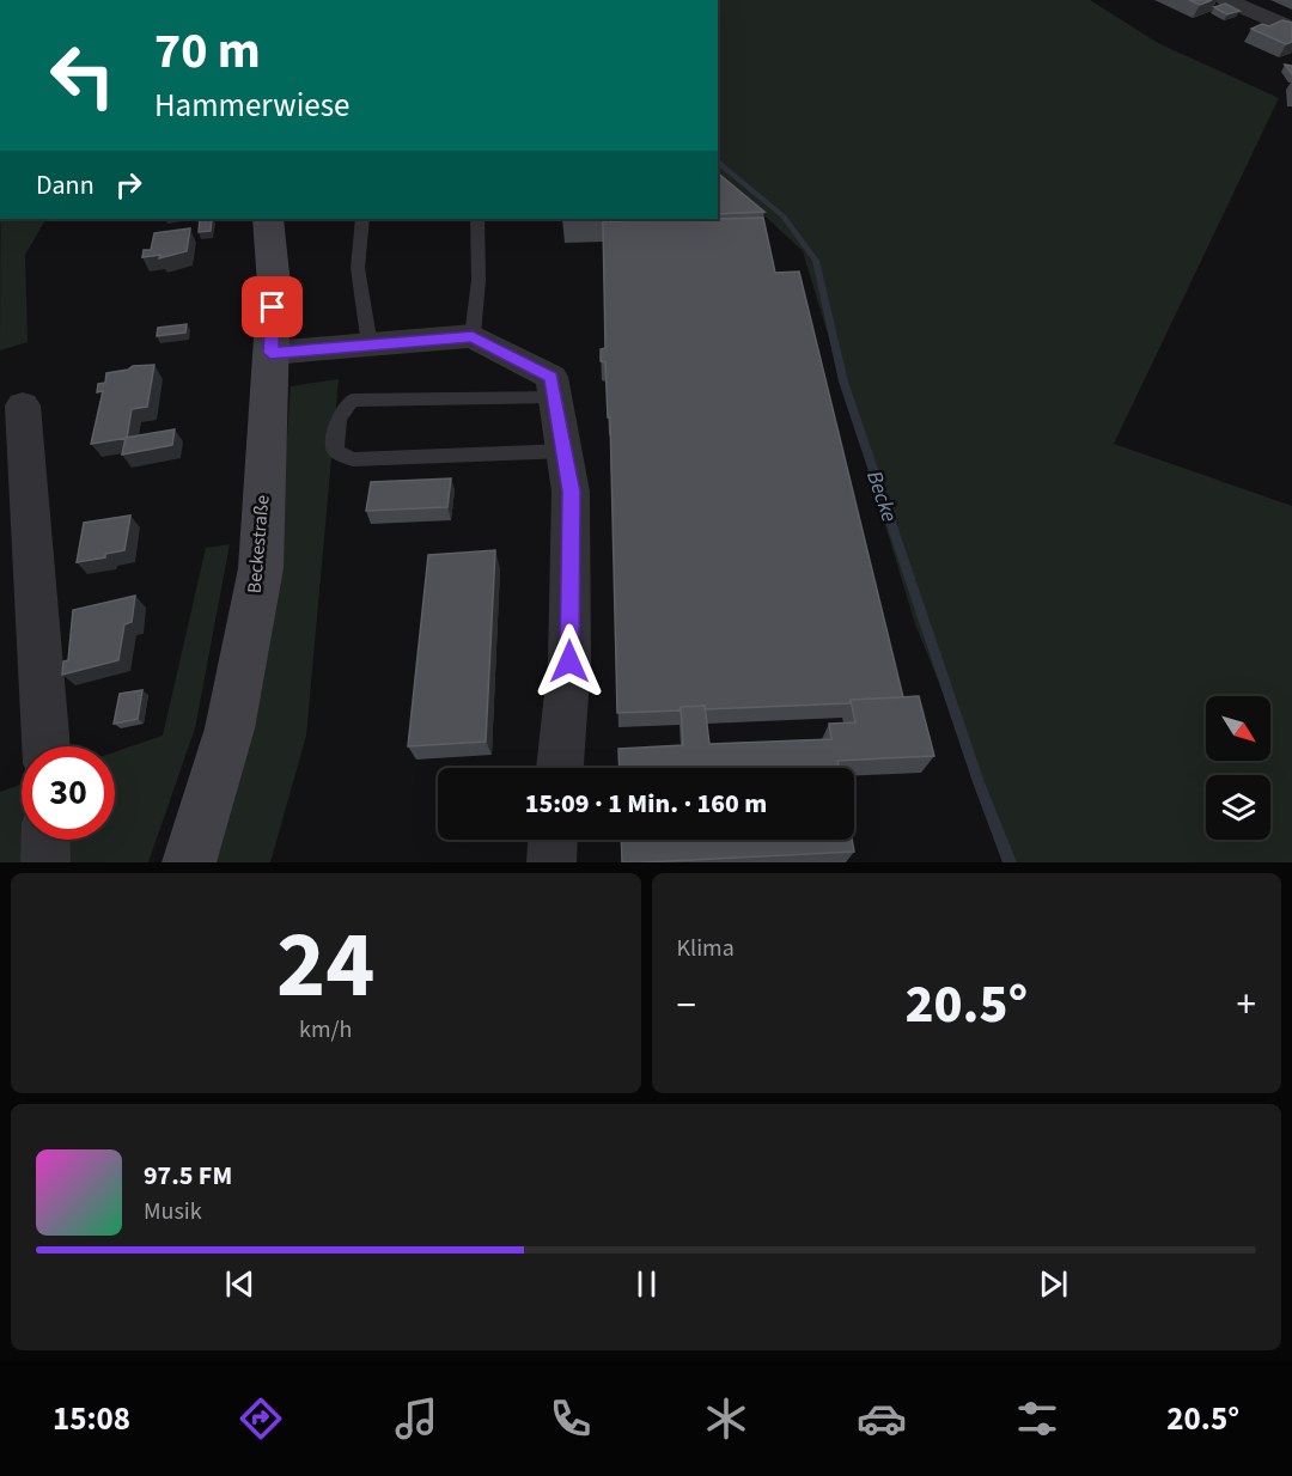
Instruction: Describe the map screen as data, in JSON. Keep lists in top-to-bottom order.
{
  "streets": {
    "main road": ["Beckestraße"]
  },
  "water": ["Becke"],
  "north": "bottom right",
  "page": {
    "turn": ["70 m", "Hammerwiese"],
    "then": "Dann",
    "limit": "30",
    "trip": "15:09 · 1 Min. · 160 m",
    "tile": [
      ["24", "km/h"],
      "Klima"
    ],
    "heat": ["−", "20.5°", "+"],
    "song": ["97.5 FM", "Musik"],
    "tabs": ["15:08", "20.5°"]
  }
}
